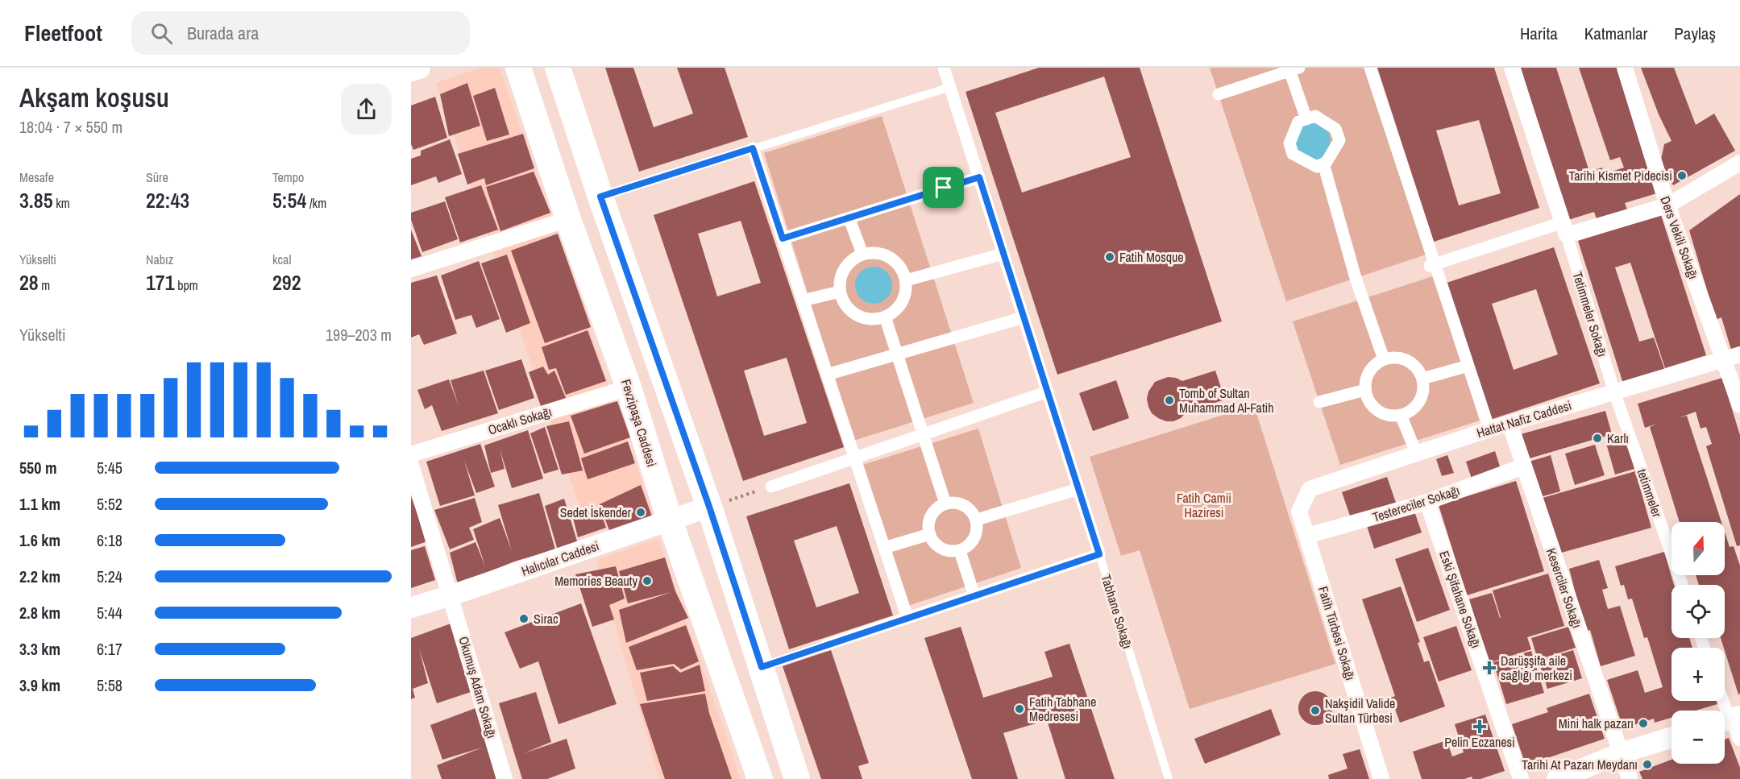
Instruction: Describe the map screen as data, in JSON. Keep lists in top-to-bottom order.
{
  "streets": {
    "main road": ["Fevzipaşa Caddesi"],
    "street": [
      "Ders Vekili Sokağı",
      "Tetimmeler Sokağı",
      "Hattat Nafiz Caddesi",
      "Ocaklı Sokağı",
      "tetimmeler",
      "Testereciler Sokağı",
      "Halıcılar Caddesi",
      "Keserciler Sokağı",
      "Eski Şifahane Sokağı",
      "Fatih Türbesi Sokağı",
      "Okumuş Adam Sokağı"
    ],
    "lane": ["Tabhane Sokağı"]
  },
  "crossings": [
    ["Ders Vekili Sokağı", "Hattat Nafiz Caddesi"],
    ["Tetimmeler Sokağı", "Hattat Nafiz Caddesi"],
    ["Tetimmeler Sokağı", "tetimmeler"],
    ["Hattat Nafiz Caddesi", "tetimmeler"],
    ["Hattat Nafiz Caddesi", "Keserciler Sokağı"],
    ["Hattat Nafiz Caddesi", "Fatih Türbesi Sokağı"],
    ["Ocaklı Sokağı", "Fevzipaşa Caddesi"],
    ["Fevzipaşa Caddesi", "Halıcılar Caddesi"],
    ["Testereciler Sokağı", "Keserciler Sokağı"],
    ["Testereciler Sokağı", "Eski Şifahane Sokağı"],
    ["Testereciler Sokağı", "Fatih Türbesi Sokağı"],
    ["Halıcılar Caddesi", "Okumuş Adam Sokağı"]
  ],
  "parks": ["Fatih Camii Haziresi"],
  "places": {
    "other": [
      "Tarihi Kismet Pidecisi",
      "Fatih Mosque",
      "Tomb of Sultan Muhammad Al-Fatih",
      "Karlı",
      "Sedet İskender",
      "Memories Beauty",
      "Sirac",
      "Fatih Tabhane Medresesi",
      "Nakşidil Valide Sultan Türbesi",
      "Mini halk pazarı",
      "Tarihi At Pazarı Meydanı"
    ],
    "health": ["Darüşşifa aile sağlığı merkezi", "Pelin Eczanesi"]
  },
  "north": "top",
  "page": {
    "header": "Fleetfoot",
    "search": "Burada ara",
    "nav": ["Harita", "Katmanlar", "Paylaş"],
    "heading": ["Akşam koşusu", "18:04 · 7 × 550 m"],
    "stats": [
      ["Mesafe", "3.85 km"],
      ["Süre", "22:43"],
      ["Tempo", "5:54 /km"],
      ["Yükselti", "28 m"],
      ["Nabız", "171 bpm"],
      ["kcal", "292"]
    ],
    "chart": ["Yükselti", "199–203 m"],
    "list": [
      {
        "name": "550 m",
        "note": "5:45"
      },
      {
        "name": "1.1 km",
        "note": "5:52"
      },
      {
        "name": "1.6 km",
        "note": "6:18"
      },
      {
        "name": "2.2 km",
        "note": "5:24"
      },
      {
        "name": "2.8 km",
        "note": "5:44"
      },
      {
        "name": "3.3 km",
        "note": "6:17"
      },
      {
        "name": "3.9 km",
        "note": "5:58"
      }
    ],
    "map_buttons": ["+", "−"]
  }
}
